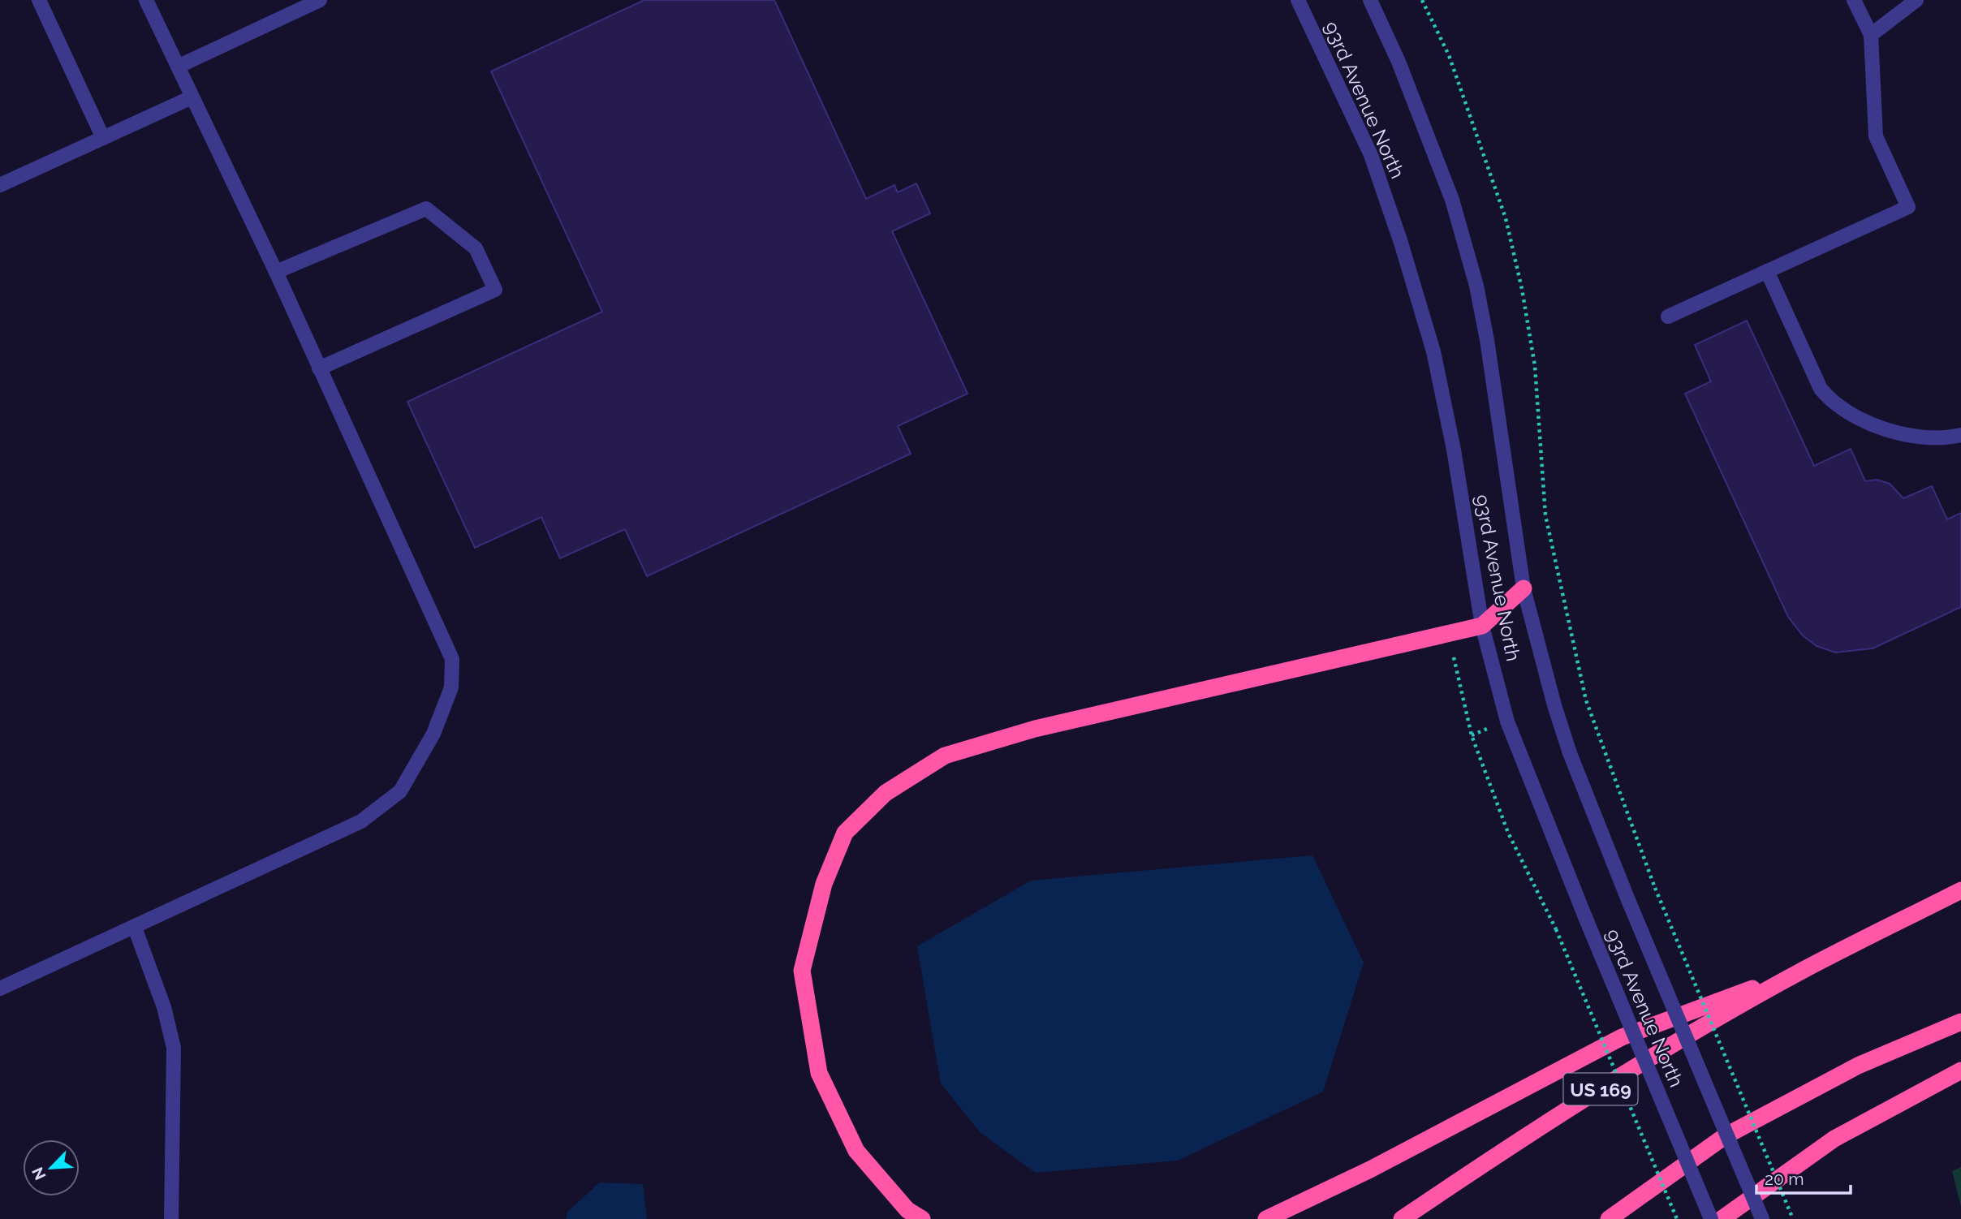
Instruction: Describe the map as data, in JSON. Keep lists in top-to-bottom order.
{
  "streets": {
    "highway": ["US 169"],
    "street": ["93rd Avenue North"]
  },
  "scale_bar": "20 m",
  "north": "bottom left"
}
